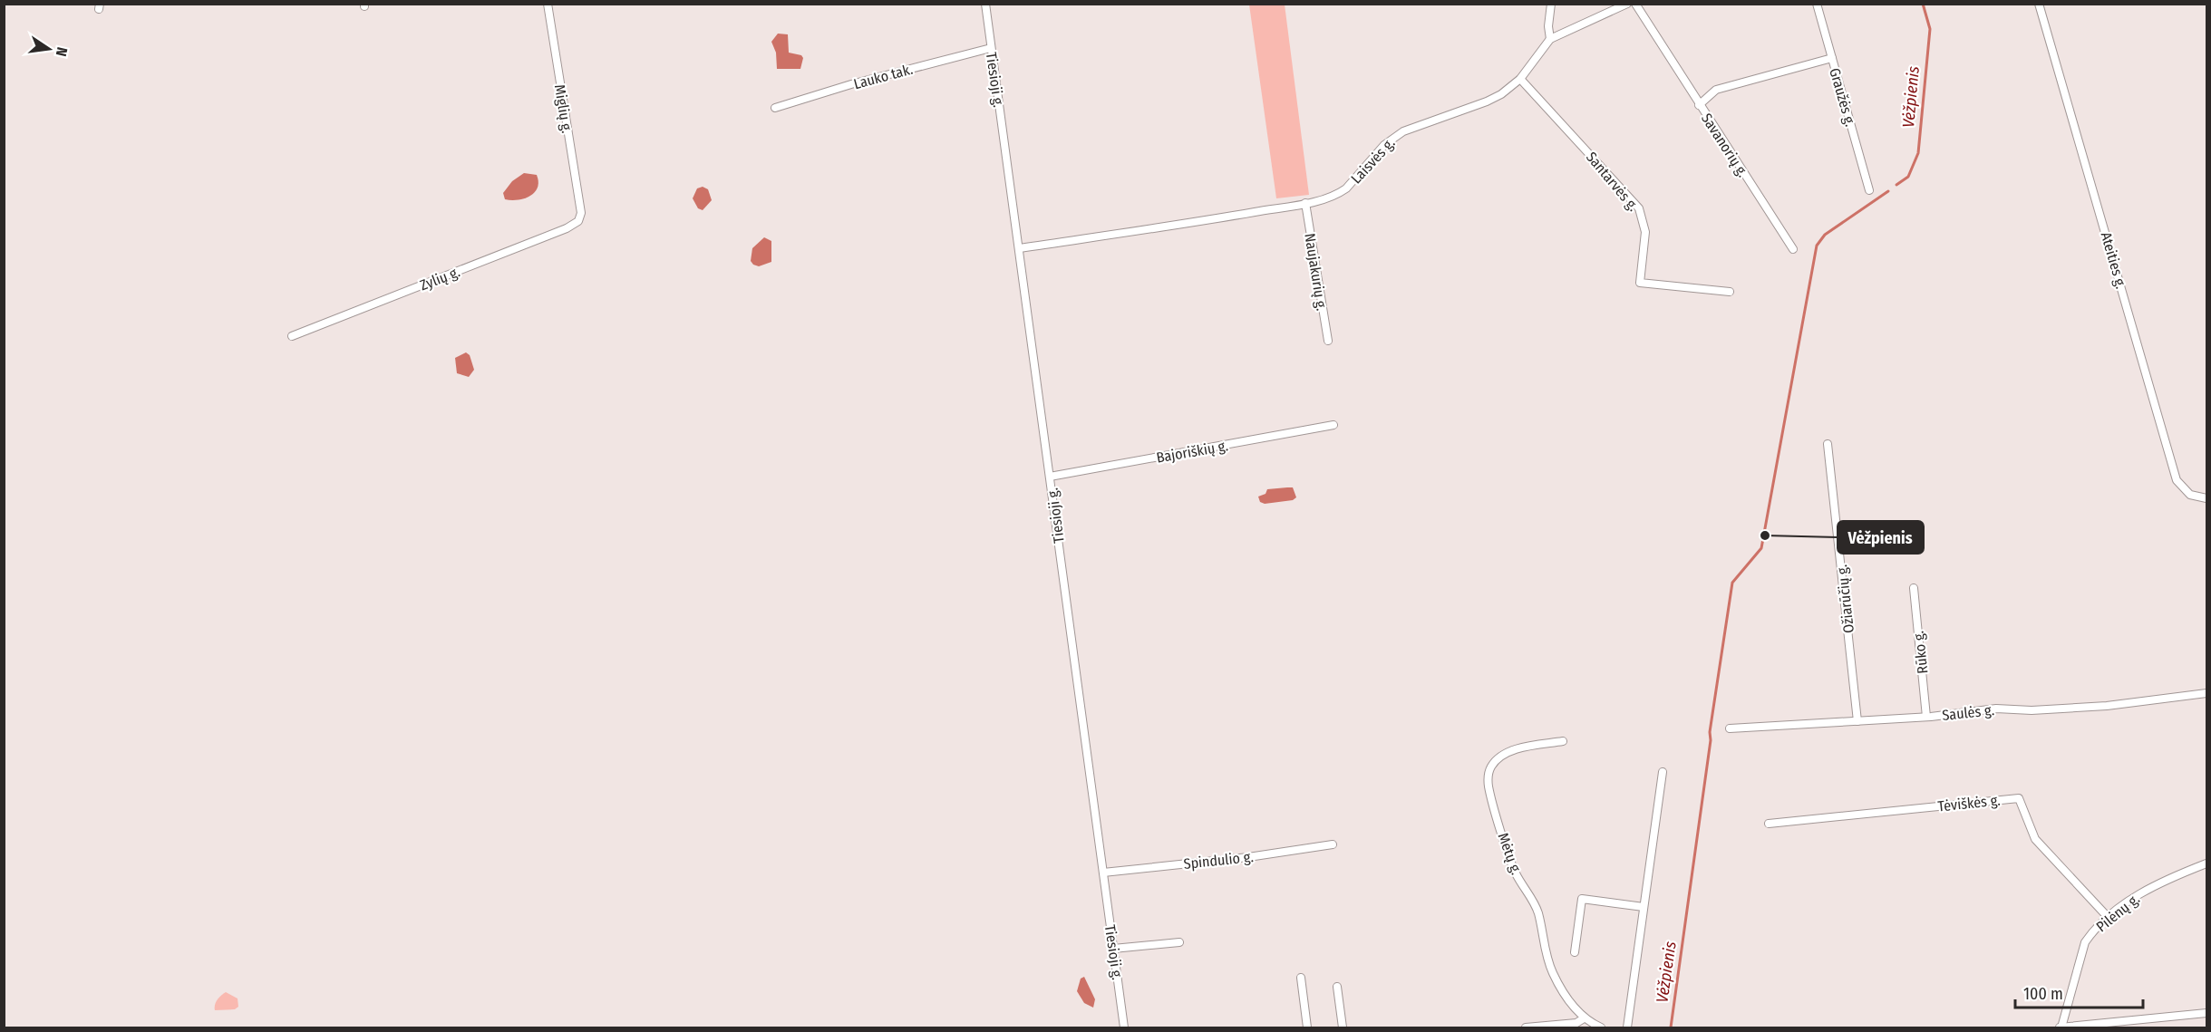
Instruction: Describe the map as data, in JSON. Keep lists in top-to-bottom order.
{
  "streets": {
    "street": [
      "Lauko tak.",
      "Tiesioji g.",
      "Graužės g.",
      "Miglių g.",
      "Savanorių g.",
      "Laisvės g.",
      "Santarvės g.",
      "Ateities g.",
      "Naujakurių g.",
      "Zylių g.",
      "Bajoriškių g.",
      "Ožiarūčių g.",
      "Rūko g.",
      "Saulės g.",
      "Tėviškės g.",
      "Mėtų g.",
      "Spindulio g.",
      "Pilėnų g."
    ]
  },
  "crossings": [
    ["Lauko tak.", "Tiesioji g."],
    ["Tiesioji g.", "Laisvės g."],
    ["Tiesioji g.", "Bajoriškių g."],
    ["Tiesioji g.", "Spindulio g."],
    ["Graužės g.", "Savanorių g."],
    ["Miglių g.", "Zylių g."],
    ["Laisvės g.", "Santarvės g."],
    ["Laisvės g.", "Naujakurių g."],
    ["Ožiarūčių g.", "Saulės g."],
    ["Rūko g.", "Saulės g."],
    ["Tėviškės g.", "Pilėnų g."]
  ],
  "water": ["Vėžpienis"],
  "places": ["Vėžpienis"],
  "scale_bar": "100 m",
  "north": "right"
}
